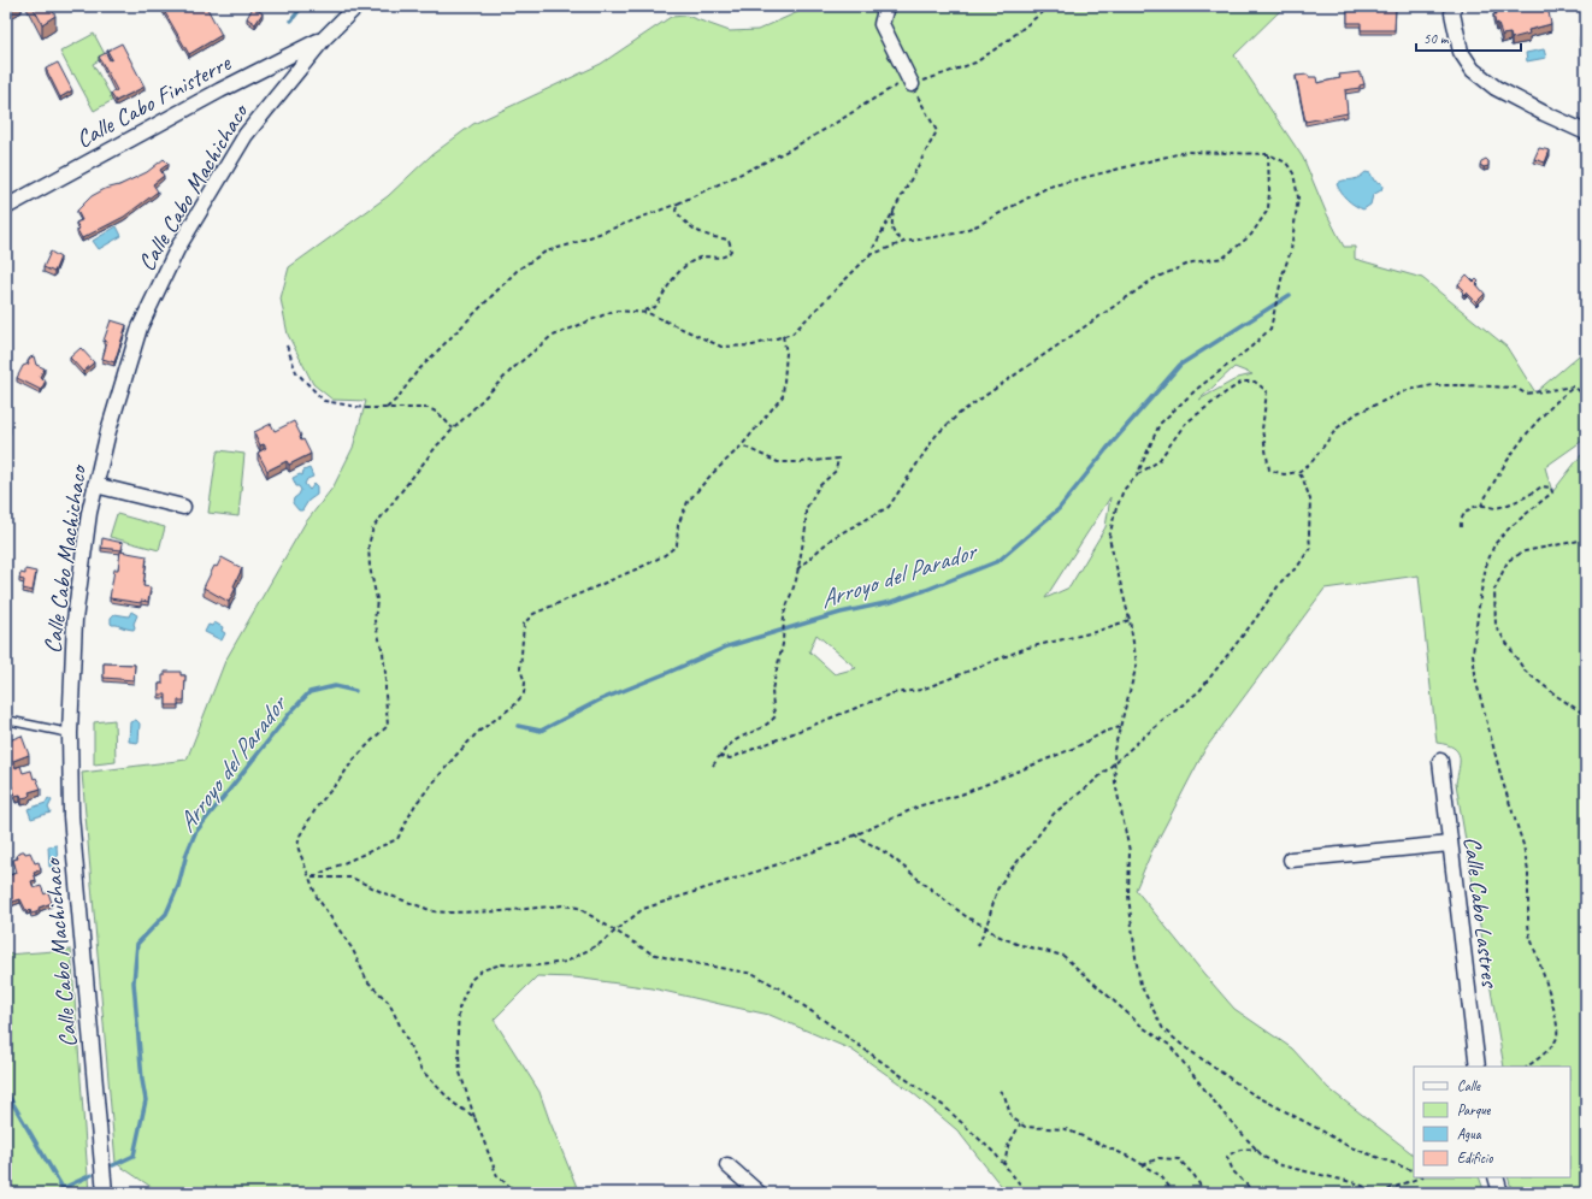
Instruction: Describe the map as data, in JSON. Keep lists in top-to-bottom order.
{
  "streets": {
    "street": ["Calle Cabo Finisterre", "Calle Cabo Machichaco", "Calle Cabo Lastres"]
  },
  "crossings": [
    ["Calle Cabo Finisterre", "Calle Cabo Machichaco"]
  ],
  "water": ["Arroyo del Parador"],
  "legend": [
    "Calle",
    "Parque",
    "Agua",
    "Edificio"
  ],
  "scale_bar": "50 m"
}
